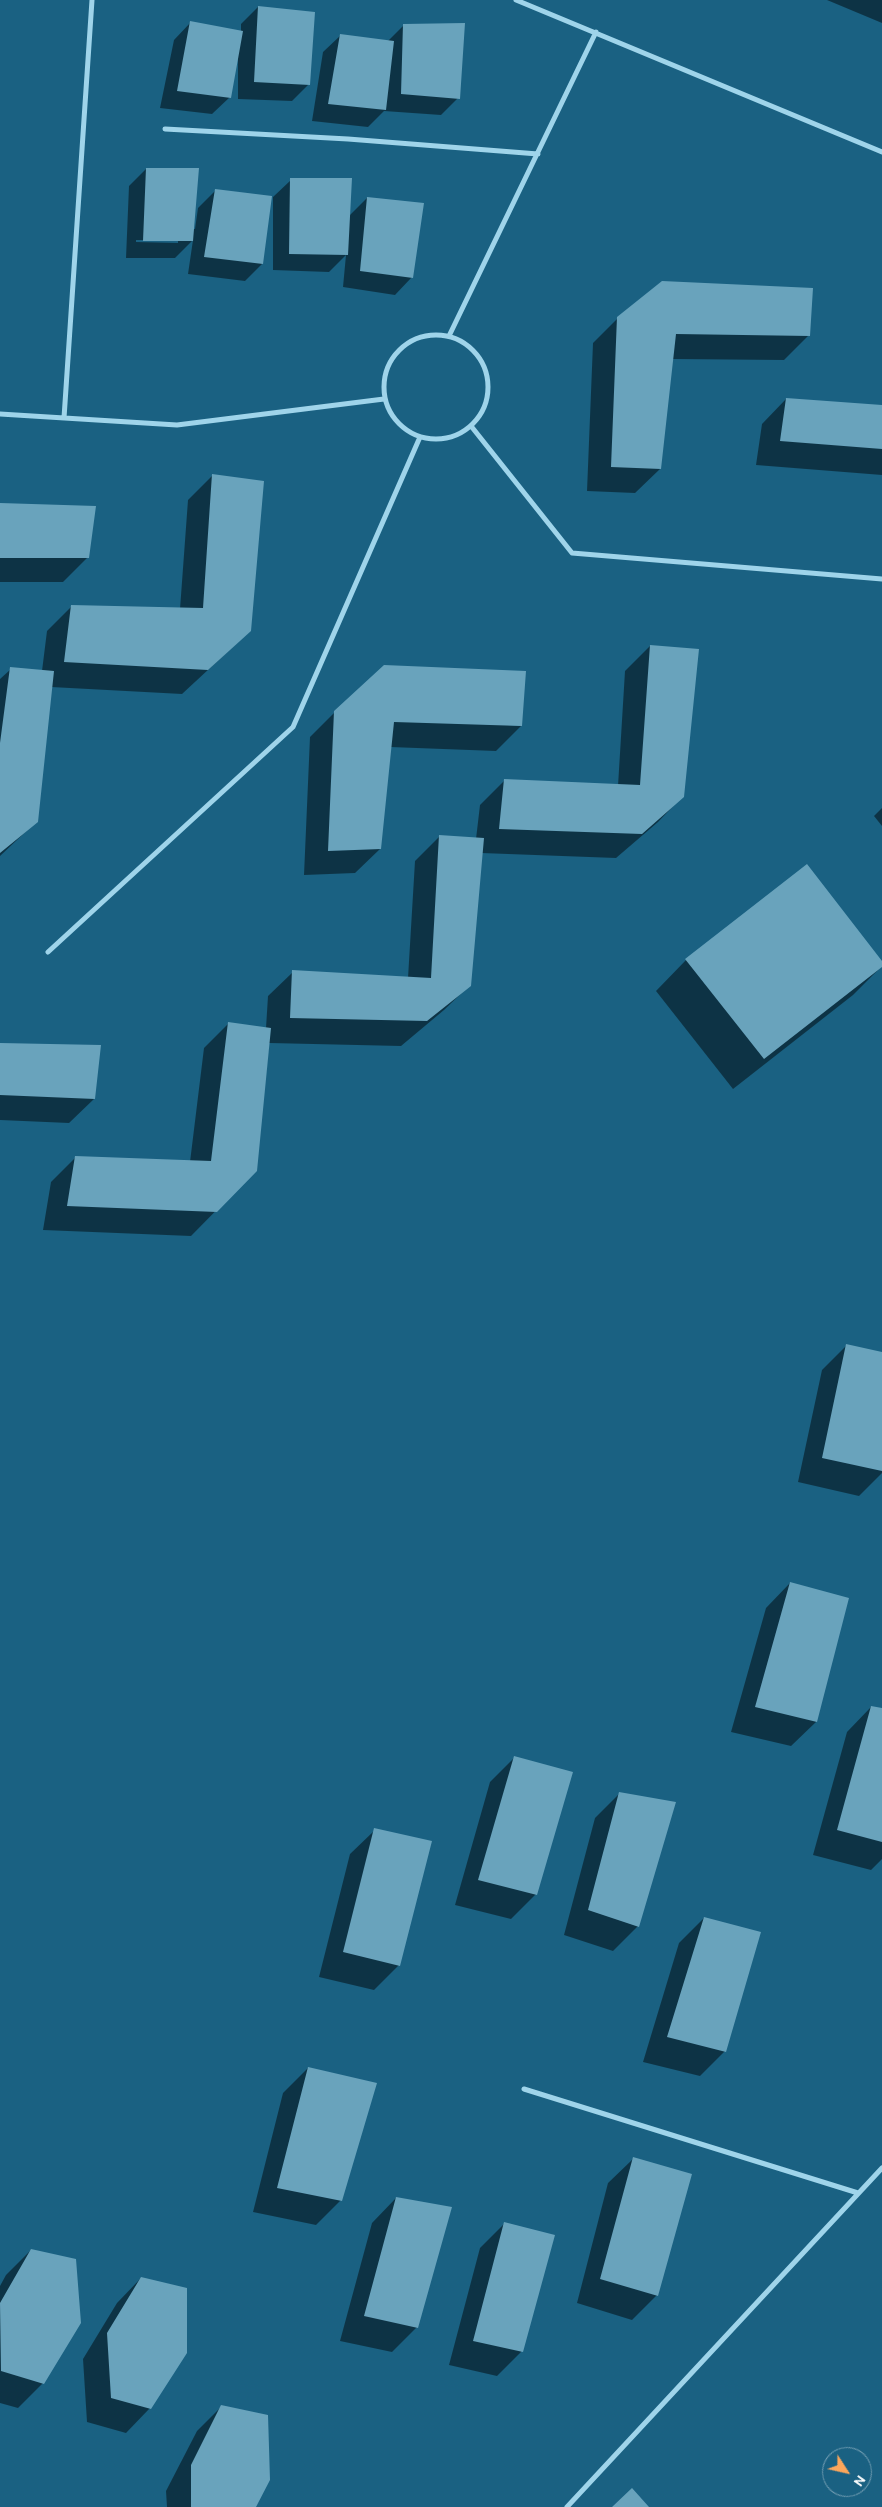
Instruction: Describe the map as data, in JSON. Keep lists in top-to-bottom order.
{
  "north": "bottom right"
}
